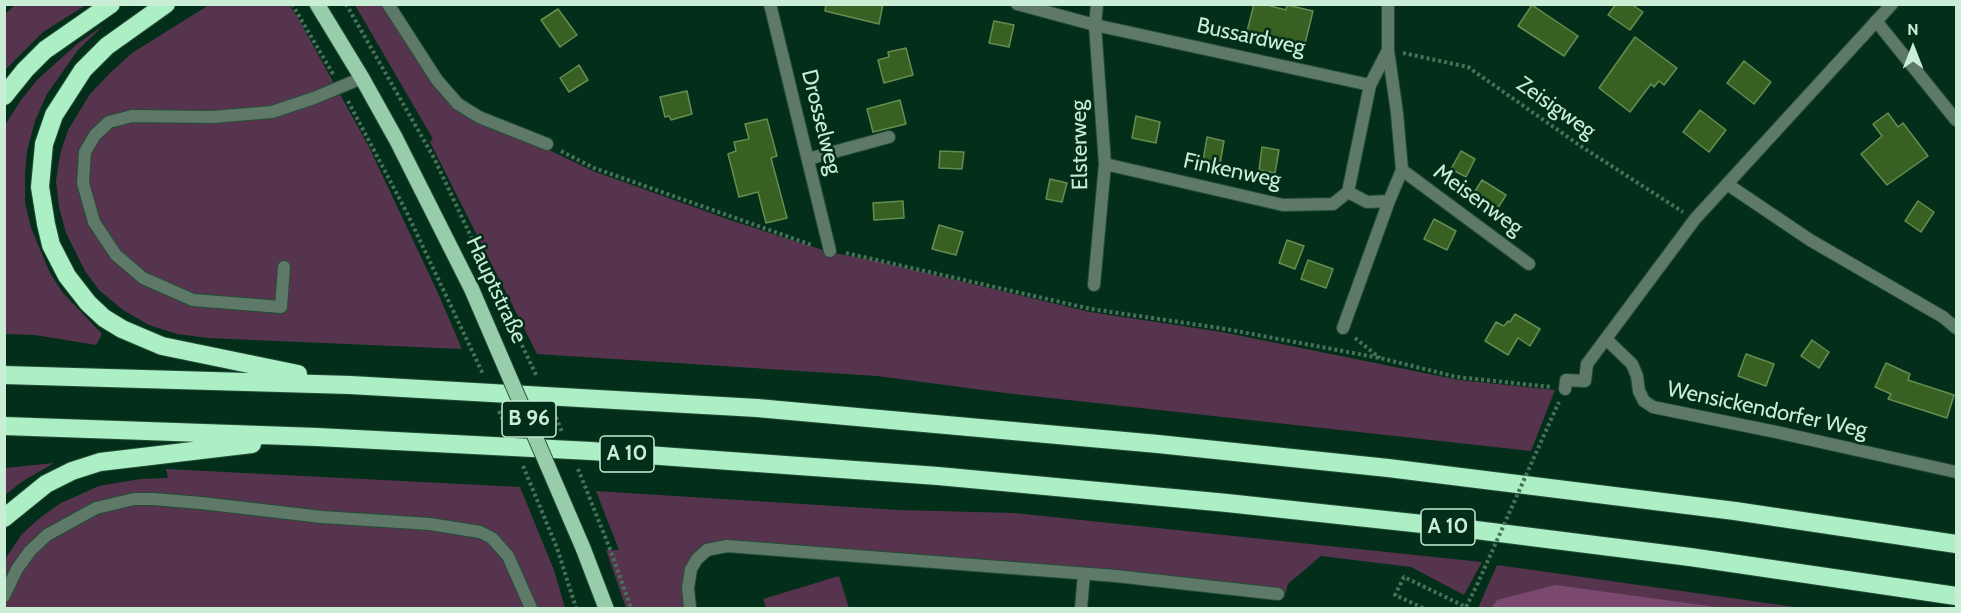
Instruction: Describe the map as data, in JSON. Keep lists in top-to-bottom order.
{
  "streets": {
    "highway": ["A 10"],
    "main road": ["Hauptstraße", "B 96"],
    "street": [
      "Bussardweg",
      "Drosselweg",
      "Elsterweg",
      "Finkenweg",
      "Meisenweg",
      "Wensickendorfer Weg"
    ],
    "path": ["Zeisigweg"]
  },
  "crossings": [
    ["Bussardweg", "Elsterweg"],
    ["Elsterweg", "Finkenweg"]
  ],
  "north": "top"
}
